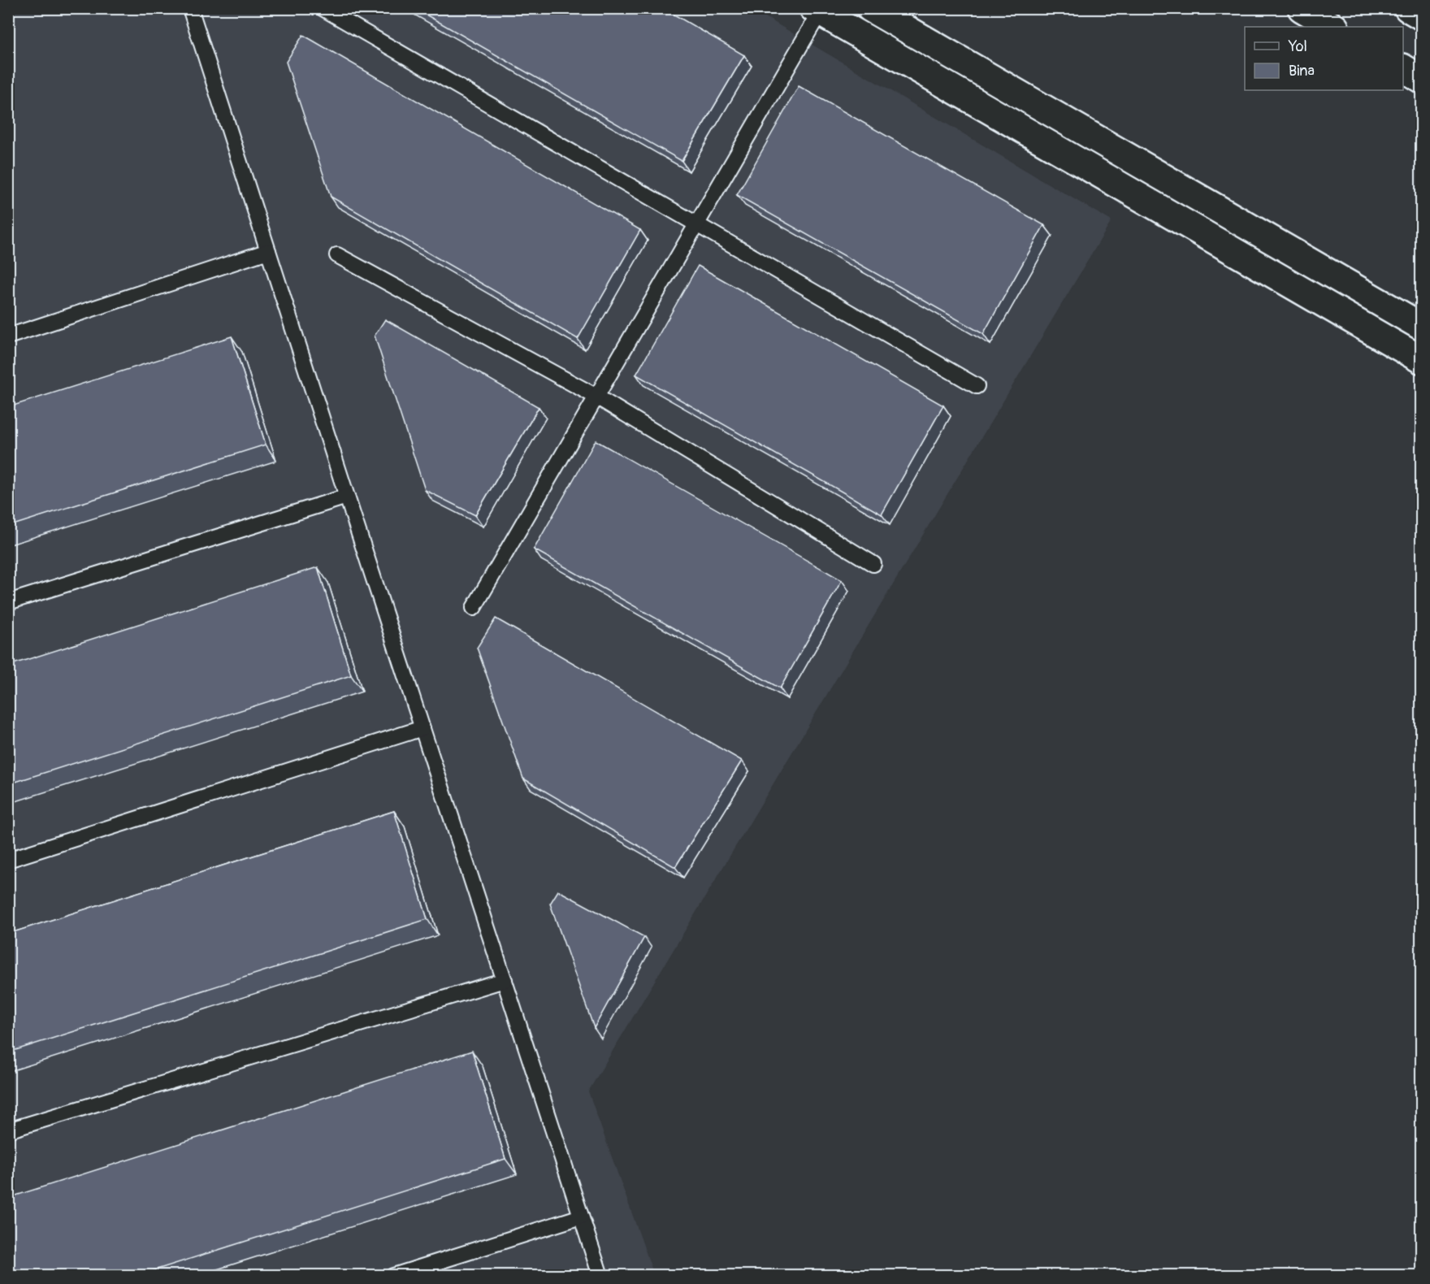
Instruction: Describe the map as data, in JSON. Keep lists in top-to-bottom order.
{
  "legend": ["Yol", "Bina"]
}
